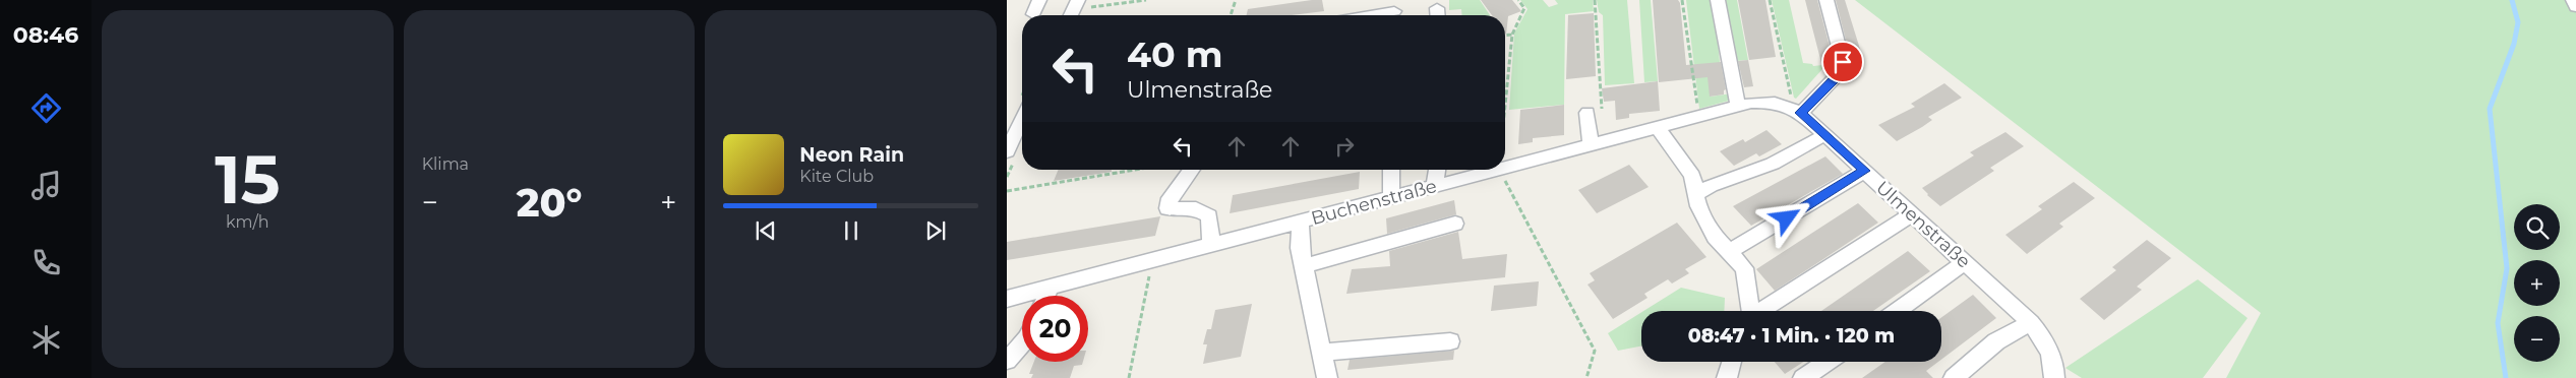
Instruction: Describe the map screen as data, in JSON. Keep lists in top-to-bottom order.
{
  "streets": {
    "street": ["Buchenstraße", "Ulmenstraße"]
  },
  "crossings": [
    ["Buchenstraße", "Ulmenstraße"]
  ],
  "page": {
    "tabs": "08:46",
    "tile": [
      ["15", "km/h"],
      "Klima"
    ],
    "turn": ["40 m", "Ulmenstraße"],
    "song": ["Neon Rain", "Kite Club"],
    "heat": ["−", "20°", "+"],
    "map_buttons": ["+", "−"],
    "limit": "20",
    "trip": "08:47 · 1 Min. · 120 m"
  }
}
